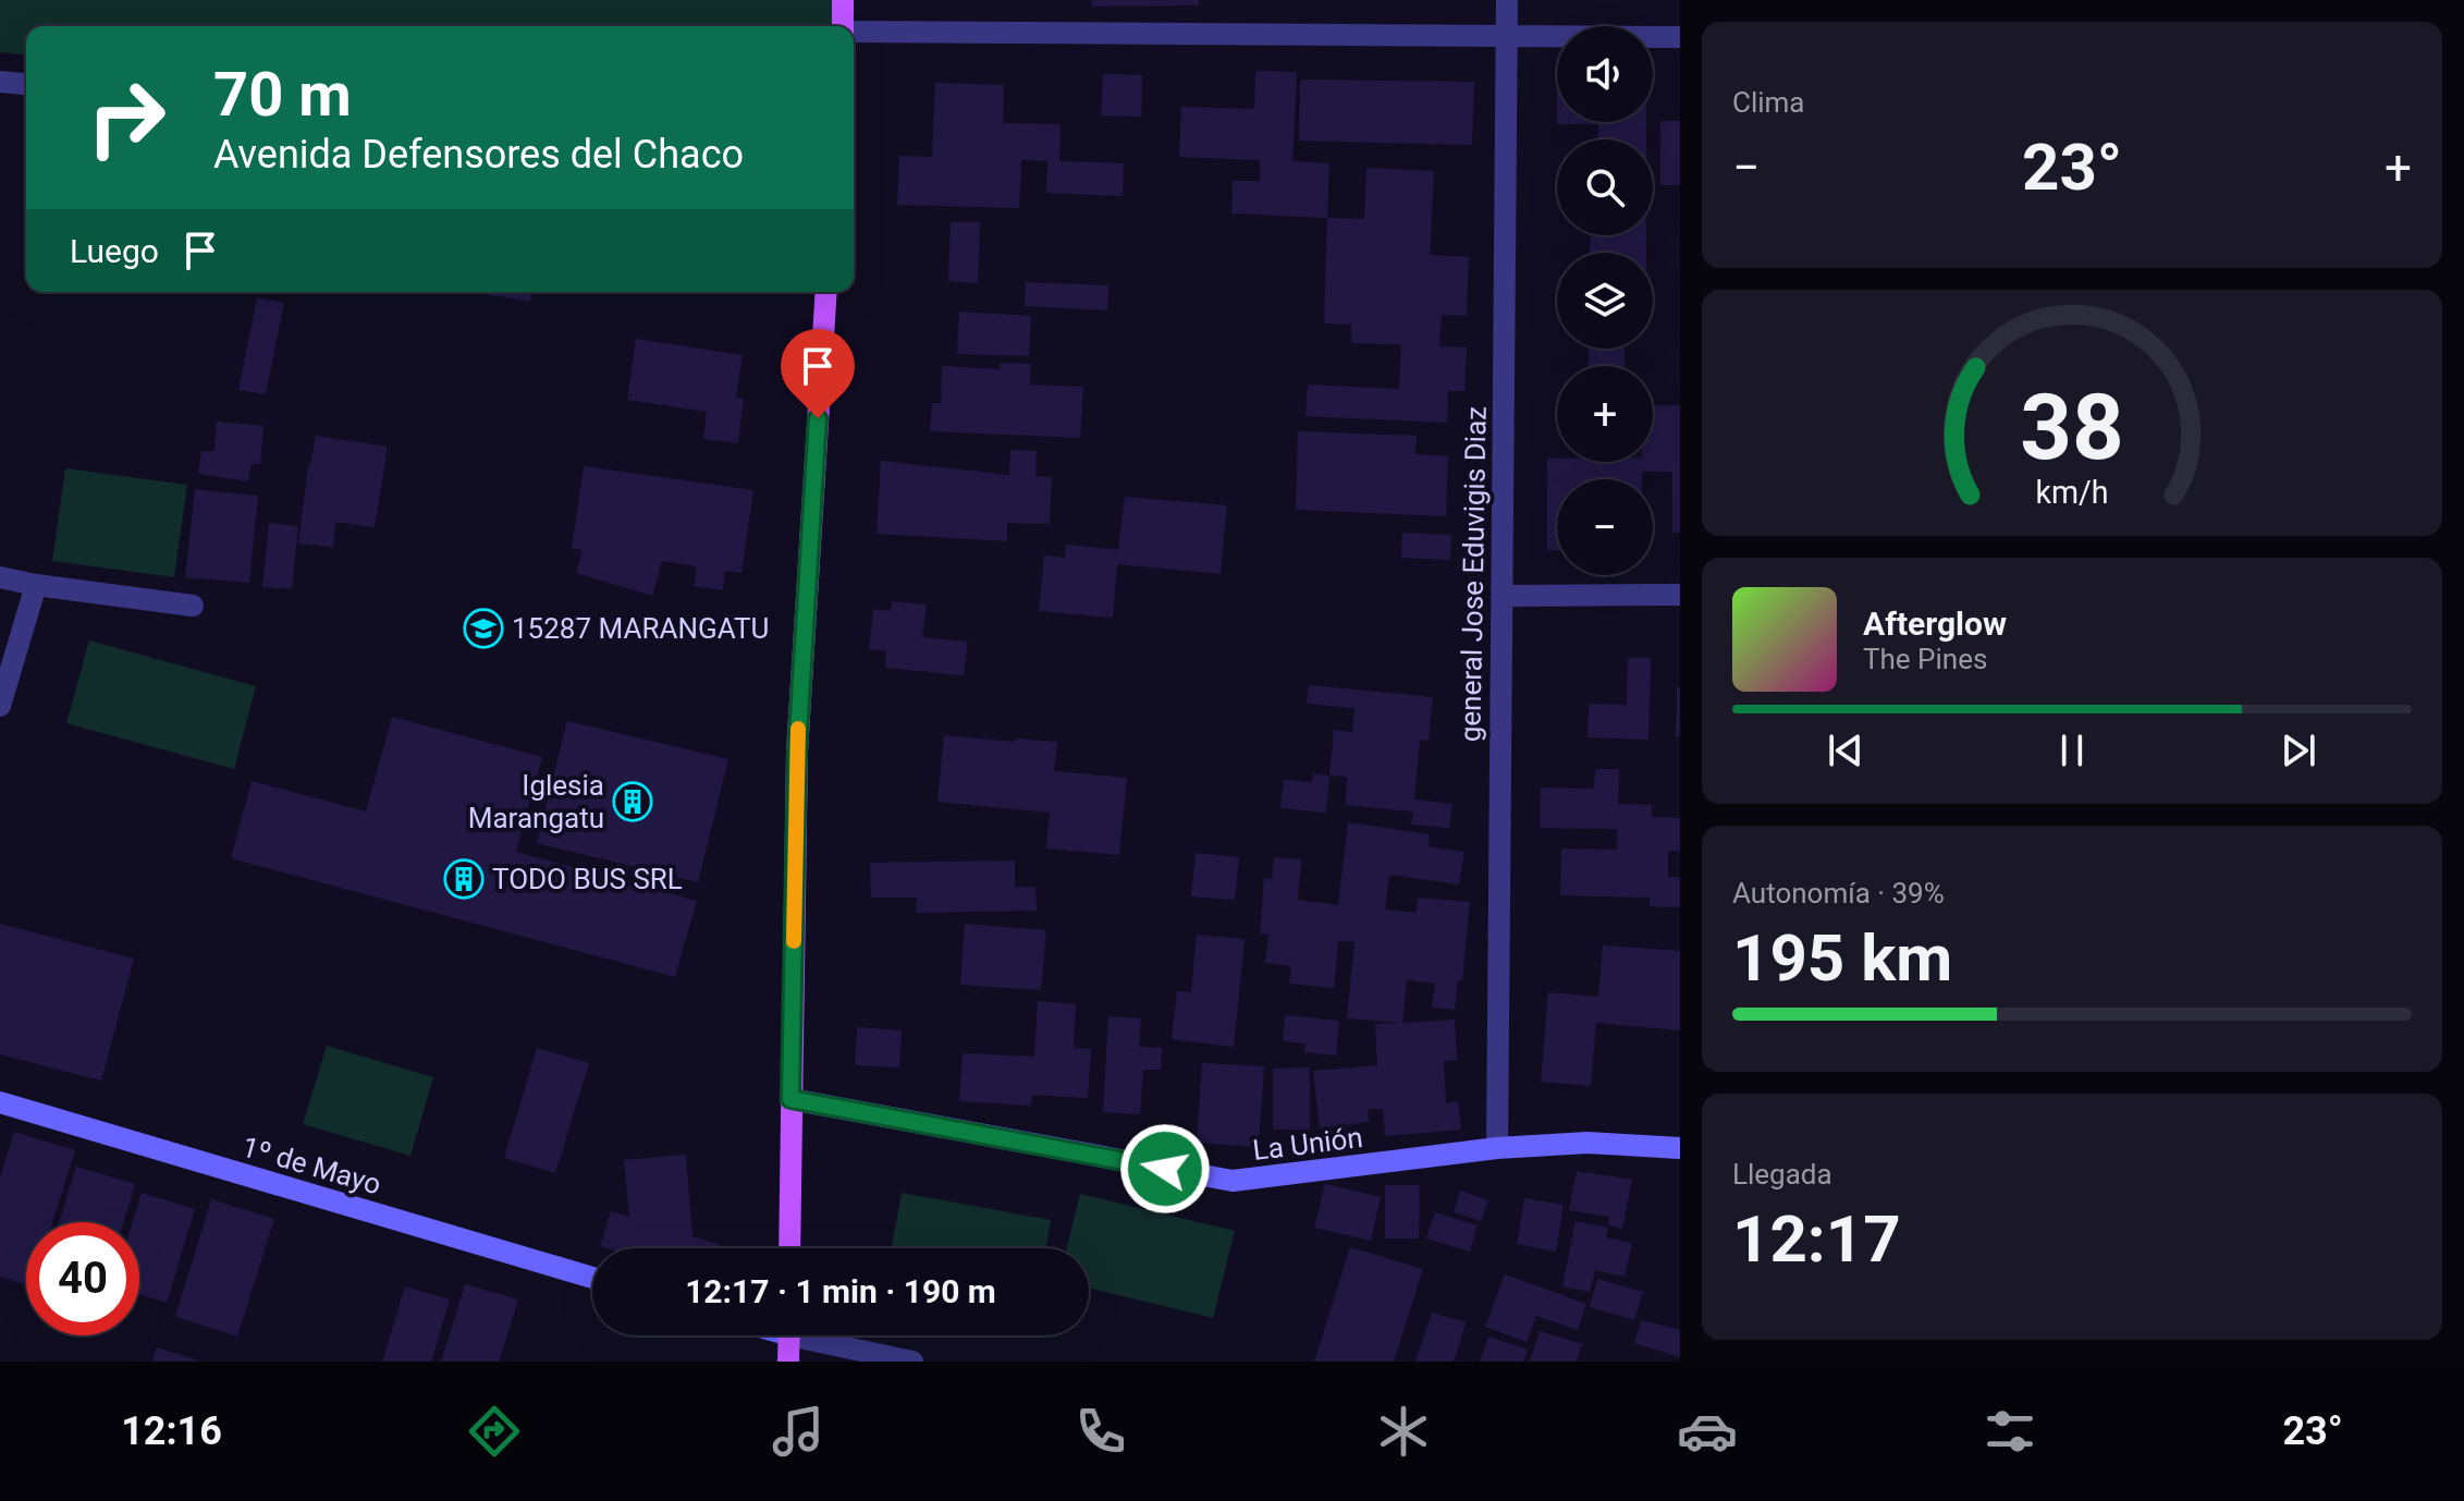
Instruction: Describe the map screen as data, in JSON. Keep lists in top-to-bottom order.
{
  "streets": {
    "street": ["general Jose Eduvigis Diaz", "La Unión", "1º de Mayo"]
  },
  "crossings": [
    ["general Jose Eduvigis Diaz", "La Unión"]
  ],
  "places": {
    "school or university": ["15287 MARANGATU"],
    "building": ["Iglesia Marangatu", "TODO BUS SRL"]
  },
  "page": {
    "tile": [
      "Clima",
      ["Autonomía · 39%", "195 km"],
      ["Llegada", "12:17"]
    ],
    "map_buttons": ["+", "−"],
    "turn": ["70 m", "Avenida Defensores del Chaco"],
    "heat": ["−", "23°", "+"],
    "then": "Luego",
    "song": ["Afterglow", "The Pines"],
    "limit": "40",
    "trip": "12:17 · 1 min · 190 m",
    "tabs": ["12:16", "23°"],
    "gauge": ["38", "km/h"]
  }
}
